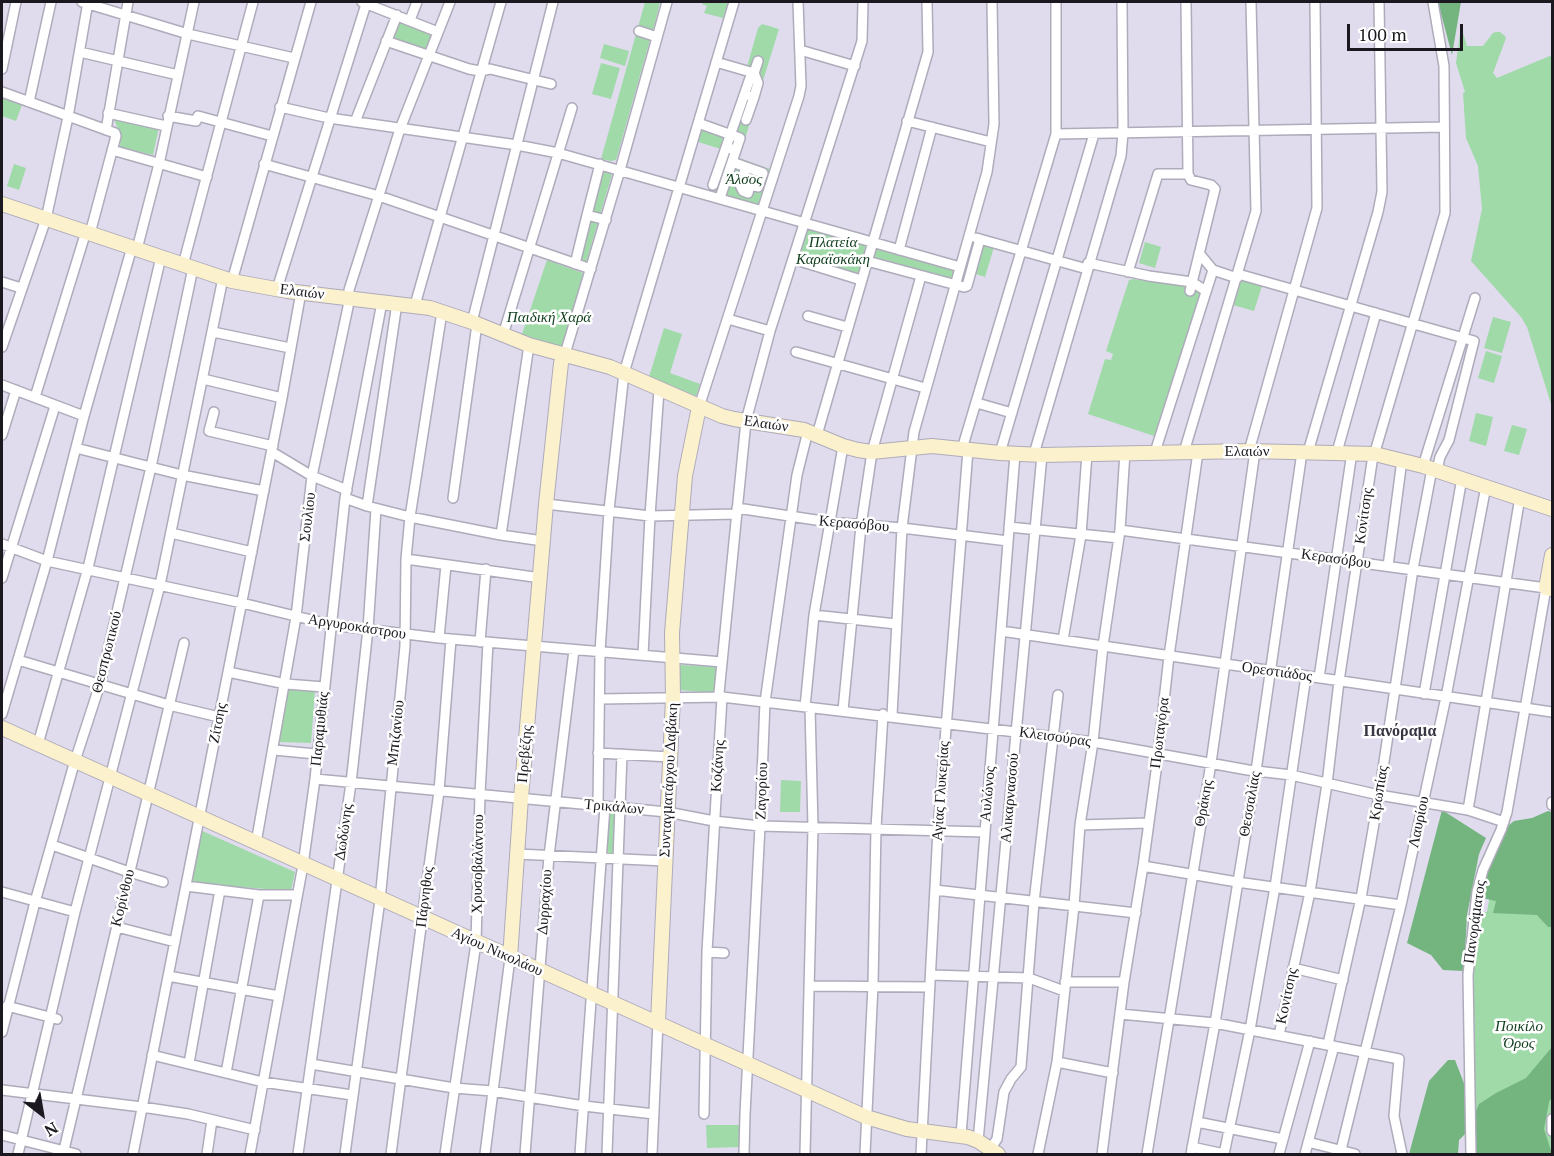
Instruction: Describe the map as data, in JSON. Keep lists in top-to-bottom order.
{
  "streets": {
    "street": [
      "Ελαιών",
      "Κονίτσης",
      "Σουλίου",
      "Κερασόβου",
      "Αργυροκάστρου",
      "Θεσπρωτικού",
      "Ορεστιάδος",
      "Ζίτσης",
      "Παραμυθιάς",
      "Μπιζανίου",
      "Πρωταγόρα",
      "Κλεισούρας",
      "Πρεβέζης",
      "Κοζάνης",
      "Συνταγματάρχου Δαβάκη",
      "Ζαγορίου",
      "Αγίας Γλυκερίας",
      "Κρωπίας",
      "Αυλώνος",
      "Αλικαρνασσού",
      "Θράκης",
      "Θεσσαλίας",
      "Τρικάλων",
      "Λαυρίου",
      "Δωδώνης",
      "Χρυσοβαλάντου",
      "Πάρνηθος",
      "Κορίνθου",
      "Δυρραχίου",
      "Πανοράματος",
      "Αγίου Νικολάου"
    ]
  },
  "crossings": [
    ["Ελαιών", "Κονίτσης"],
    ["Ελαιών", "Σουλίου"],
    ["Ελαιών", "Θεσπρωτικού"],
    ["Ελαιών", "Ζίτσης"],
    ["Ελαιών", "Παραμυθιάς"],
    ["Ελαιών", "Μπιζανίου"],
    ["Ελαιών", "Πρωταγόρα"],
    ["Ελαιών", "Πρεβέζης"],
    ["Ελαιών", "Κοζάνης"],
    ["Ελαιών", "Συνταγματάρχου Δαβάκη"],
    ["Ελαιών", "Ζαγορίου"],
    ["Ελαιών", "Αγίας Γλυκερίας"],
    ["Ελαιών", "Κρωπίας"],
    ["Ελαιών", "Αυλώνος"],
    ["Ελαιών", "Αλικαρνασσού"],
    ["Ελαιών", "Θράκης"],
    ["Ελαιών", "Θεσσαλίας"],
    ["Ελαιών", "Λαυρίου"],
    ["Ελαιών", "Δωδώνης"],
    ["Κονίτσης", "Κερασόβου"],
    ["Κονίτσης", "Ορεστιάδος"],
    ["Κονίτσης", "Κλεισούρας"],
    ["Σουλίου", "Αργυροκάστρου"],
    ["Σουλίου", "Αγίου Νικολάου"],
    ["Κερασόβου", "Πρωταγόρα"],
    ["Κερασόβου", "Πρεβέζης"],
    ["Κερασόβου", "Κοζάνης"],
    ["Κερασόβου", "Συνταγματάρχου Δαβάκη"],
    ["Κερασόβου", "Ζαγορίου"],
    ["Κερασόβου", "Αγίας Γλυκερίας"],
    ["Κερασόβου", "Κρωπίας"],
    ["Κερασόβου", "Αυλώνος"],
    ["Κερασόβου", "Αλικαρνασσού"],
    ["Κερασόβου", "Θράκης"],
    ["Κερασόβου", "Θεσσαλίας"],
    ["Κερασόβου", "Λαυρίου"],
    ["Κερασόβου", "Πανοράματος"],
    ["Αργυροκάστρου", "Θεσπρωτικού"],
    ["Αργυροκάστρου", "Ζίτσης"],
    ["Αργυροκάστρου", "Παραμυθιάς"],
    ["Αργυροκάστρου", "Μπιζανίου"],
    ["Αργυροκάστρου", "Πρεβέζης"],
    ["Αργυροκάστρου", "Κοζάνης"],
    ["Αργυροκάστρου", "Συνταγματάρχου Δαβάκη"],
    ["Αργυροκάστρου", "Δωδώνης"],
    ["Αργυροκάστρου", "Χρυσοβαλάντου"],
    ["Αργυροκάστρου", "Πάρνηθος"],
    ["Αργυροκάστρου", "Δυρραχίου"],
    ["Θεσπρωτικού", "Αγίου Νικολάου"],
    ["Ορεστιάδος", "Πρωταγόρα"],
    ["Ορεστιάδος", "Κρωπίας"],
    ["Ορεστιάδος", "Αυλώνος"],
    ["Ορεστιάδος", "Αλικαρνασσού"],
    ["Ορεστιάδος", "Θράκης"],
    ["Ορεστιάδος", "Θεσσαλίας"],
    ["Ορεστιάδος", "Λαυρίου"],
    ["Ορεστιάδος", "Πανοράματος"],
    ["Ζίτσης", "Αγίου Νικολάου"],
    ["Παραμυθιάς", "Τρικάλων"],
    ["Παραμυθιάς", "Αγίου Νικολάου"],
    ["Μπιζανίου", "Τρικάλων"],
    ["Μπιζανίου", "Αγίου Νικολάου"],
    ["Πρωταγόρα", "Κλεισούρας"],
    ["Κλεισούρας", "Κοζάνης"],
    ["Κλεισούρας", "Συνταγματάρχου Δαβάκη"],
    ["Κλεισούρας", "Ζαγορίου"],
    ["Κλεισούρας", "Αγίας Γλυκερίας"],
    ["Κλεισούρας", "Κρωπίας"],
    ["Κλεισούρας", "Αυλώνος"],
    ["Κλεισούρας", "Αλικαρνασσού"],
    ["Κλεισούρας", "Θράκης"],
    ["Κλεισούρας", "Θεσσαλίας"],
    ["Κλεισούρας", "Λαυρίου"],
    ["Κλεισούρας", "Πανοράματος"],
    ["Πρεβέζης", "Τρικάλων"],
    ["Πρεβέζης", "Αγίου Νικολάου"],
    ["Κοζάνης", "Τρικάλων"],
    ["Κοζάνης", "Αγίου Νικολάου"],
    ["Συνταγματάρχου Δαβάκη", "Τρικάλων"],
    ["Συνταγματάρχου Δαβάκη", "Αγίου Νικολάου"],
    ["Ζαγορίου", "Τρικάλων"],
    ["Ζαγορίου", "Αγίου Νικολάου"],
    ["Αγίας Γλυκερίας", "Τρικάλων"],
    ["Αγίας Γλυκερίας", "Αγίου Νικολάου"],
    ["Αυλώνος", "Τρικάλων"],
    ["Αυλώνος", "Αγίου Νικολάου"],
    ["Αλικαρνασσού", "Αγίου Νικολάου"],
    ["Τρικάλων", "Δωδώνης"],
    ["Τρικάλων", "Χρυσοβαλάντου"],
    ["Τρικάλων", "Πάρνηθος"],
    ["Τρικάλων", "Δυρραχίου"],
    ["Δωδώνης", "Αγίου Νικολάου"],
    ["Χρυσοβαλάντου", "Αγίου Νικολάου"],
    ["Πάρνηθος", "Αγίου Νικολάου"],
    ["Κορίνθου", "Αγίου Νικολάου"],
    ["Δυρραχίου", "Αγίου Νικολάου"]
  ],
  "districts": ["Πανόραμα"],
  "parks": [
    "Άλσος",
    "Πλατεία Καραϊσκάκη",
    "Παιδική Χαρά",
    "Ποικίλο Όρος"
  ],
  "scale_bar": "100 m",
  "north": "bottom right"
}
